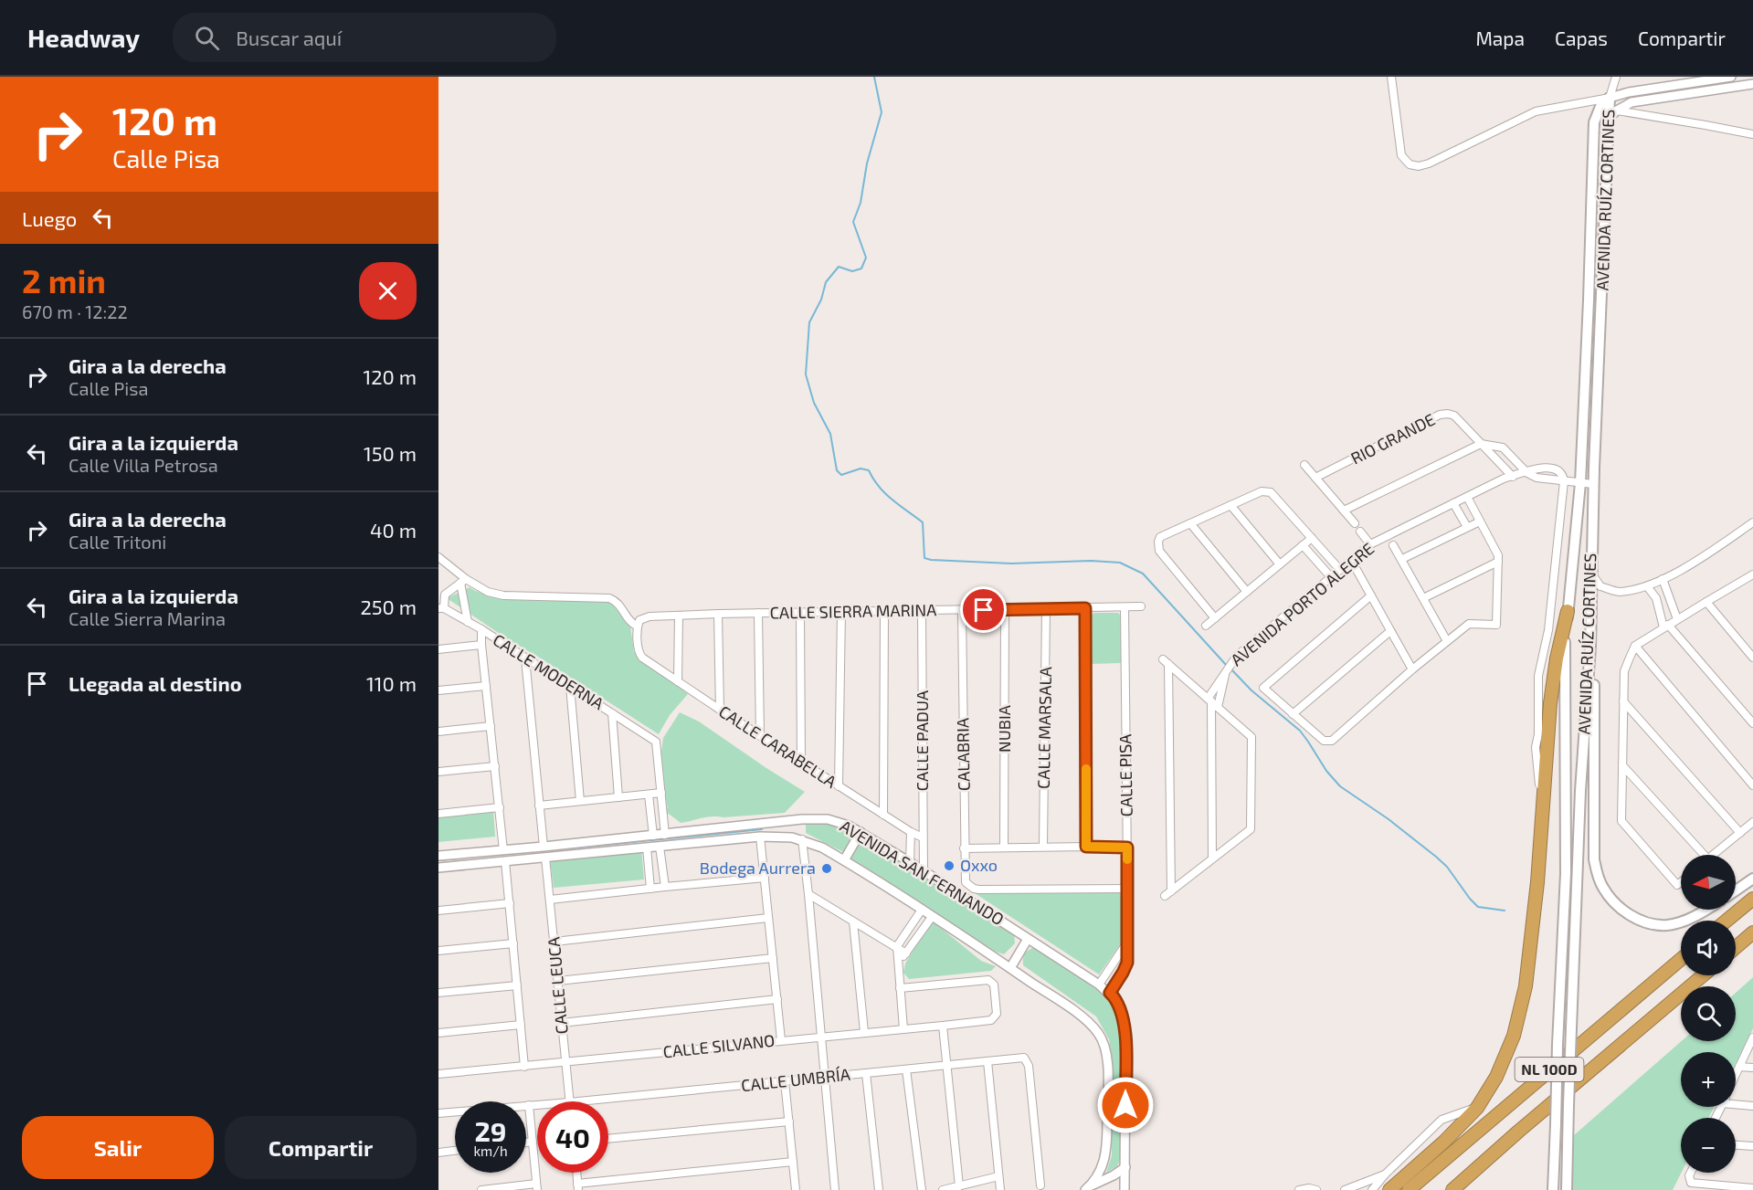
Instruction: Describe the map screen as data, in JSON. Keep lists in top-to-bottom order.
{
  "streets": {
    "highway": ["NL 100D"],
    "main road": ["AVENIDA RUÍZ CORTINES"],
    "street": [
      "RIO GRANDE",
      "AVENIDA PORTO ALEGRE",
      "CALLE SIERRA MARINA",
      "CALLE MODERNA",
      "CALLE MARSALA",
      "NUBIA",
      "CALLE PADUA",
      "CALLE CARABELLA",
      "CALABRIA",
      "CALLE PISA",
      "AVENIDA SAN FERNANDO",
      "CALLE LEUCA",
      "CALLE SILVANO",
      "CALLE UMBRÍA"
    ]
  },
  "crossings": [
    ["RIO GRANDE", "AVENIDA PORTO ALEGRE"],
    ["CALLE SIERRA MARINA", "CALLE MARSALA"],
    ["CALLE SIERRA MARINA", "NUBIA"],
    ["CALLE SIERRA MARINA", "CALLE PADUA"],
    ["CALLE SIERRA MARINA", "CALLE CARABELLA"],
    ["CALLE SIERRA MARINA", "CALABRIA"],
    ["CALLE SIERRA MARINA", "CALLE PISA"],
    ["CALLE PADUA", "CALLE CARABELLA"],
    ["CALLE PADUA", "AVENIDA SAN FERNANDO"],
    ["CALABRIA", "CALLE PISA"],
    ["CALLE PISA", "AVENIDA SAN FERNANDO"],
    ["AVENIDA SAN FERNANDO", "CALLE LEUCA"],
    ["CALLE LEUCA", "CALLE SILVANO"]
  ],
  "places": ["Oxxo", "Bodega Aurrera"],
  "north": "left",
  "page": {
    "header": "Headway",
    "search": "Buscar aquí",
    "nav": ["Mapa", "Capas", "Compartir"],
    "turn": ["120 m", "Calle Pisa"],
    "then": "Luego",
    "heading": ["2 min", "670 m · 12:22"],
    "list": [
      {
        "name": "Gira a la derecha",
        "note": "Calle Pisa",
        "value": "120 m"
      },
      {
        "name": "Gira a la izquierda",
        "note": "Calle Villa Petrosa",
        "value": "150 m"
      },
      {
        "name": "Gira a la derecha",
        "note": "Calle Tritoni",
        "value": "40 m"
      },
      {
        "name": "Gira a la izquierda",
        "note": "Calle Sierra Marina",
        "value": "250 m"
      },
      {
        "name": "Llegada al destino",
        "value": "110 m"
      }
    ],
    "map_buttons": ["+", "−"],
    "speed": "29 km/h",
    "limit": "40",
    "buttons": ["Salir", "Compartir"]
  }
}
